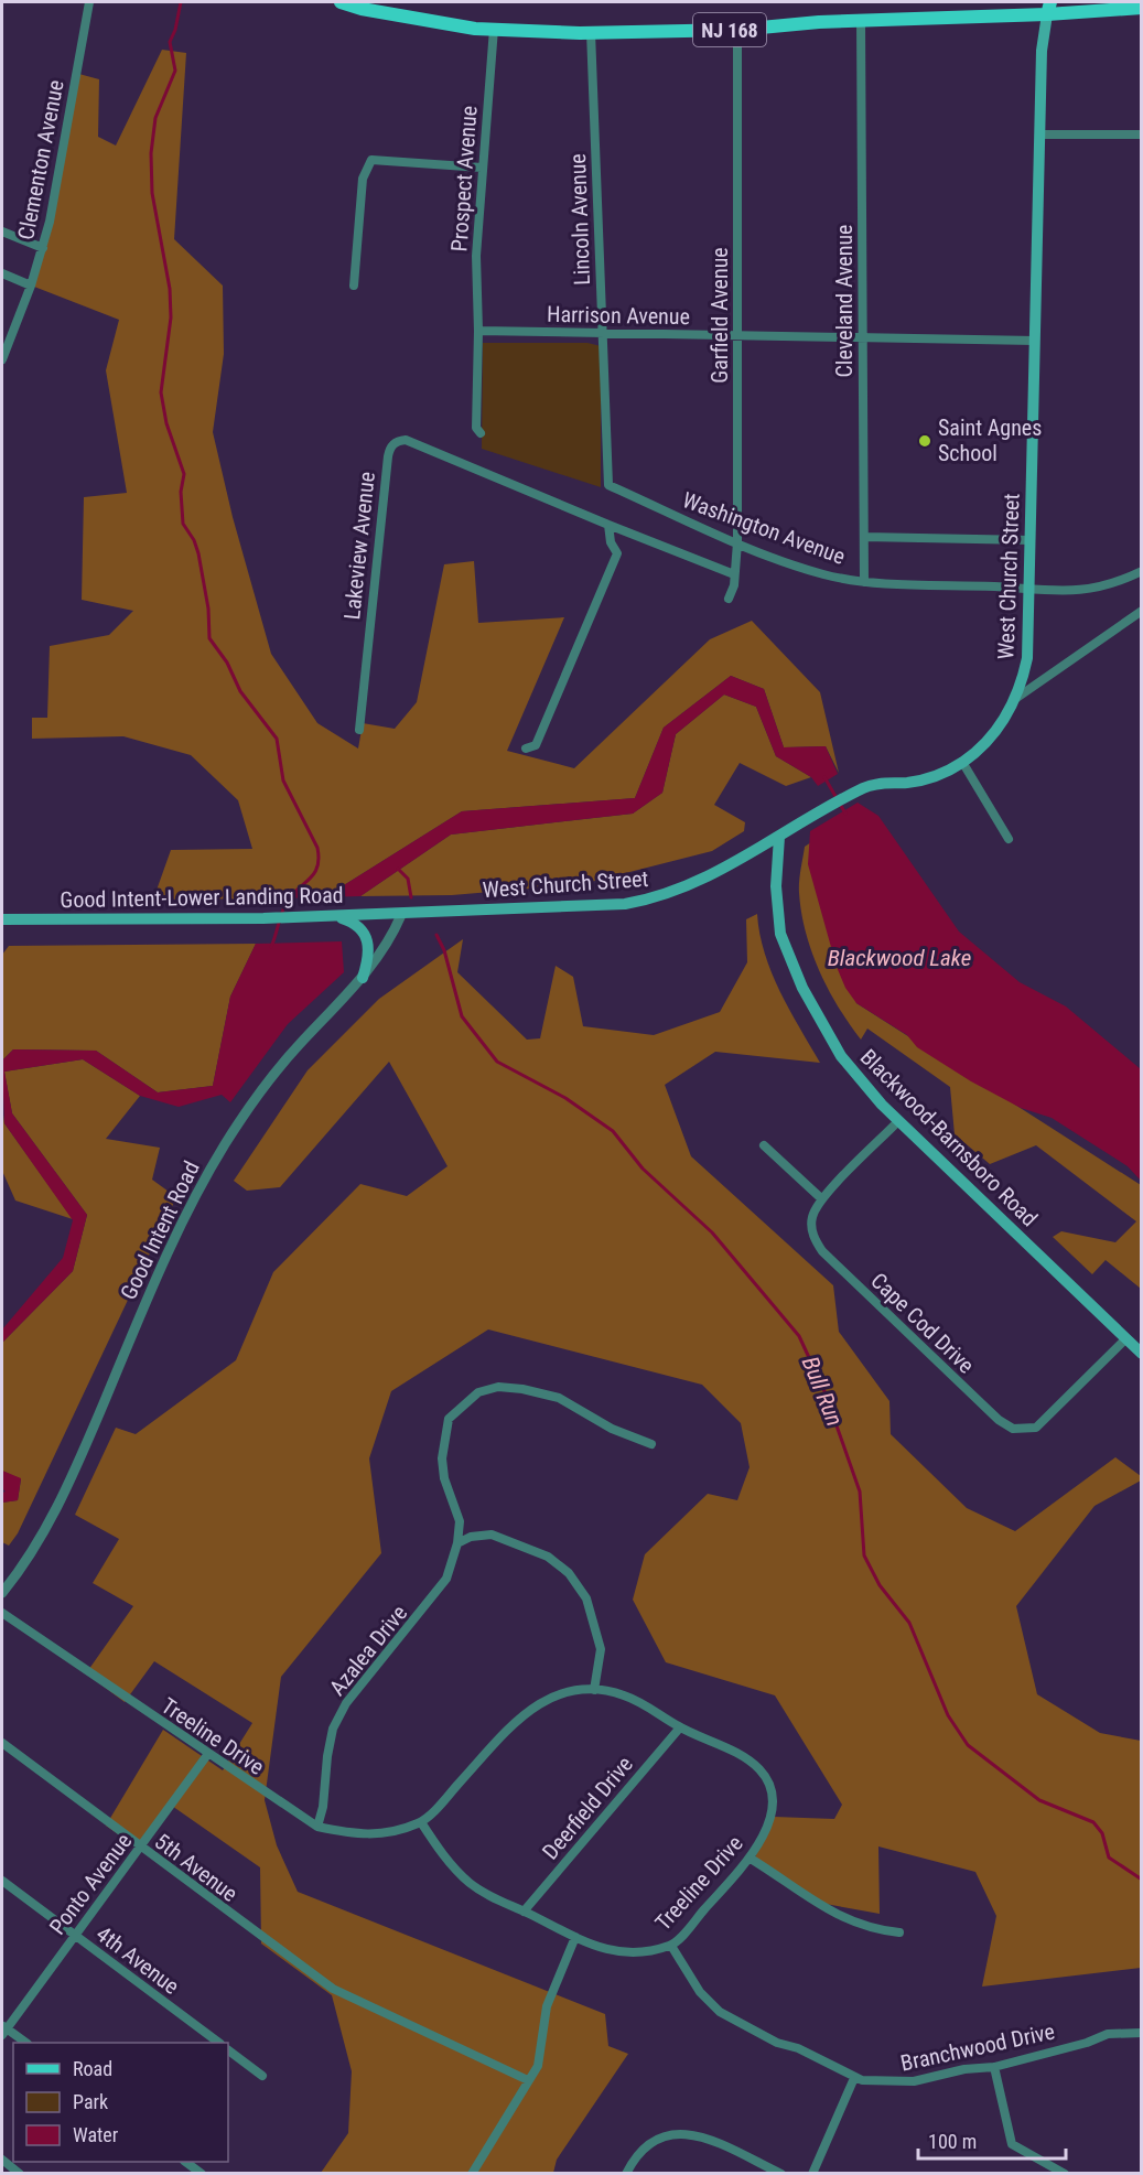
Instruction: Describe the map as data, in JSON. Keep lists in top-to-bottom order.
{
  "streets": {
    "main road": [
      "NJ 168",
      "West Church Street",
      "Good Intent-Lower Landing Road",
      "Blackwood-Barnsboro Road"
    ],
    "street": [
      "Clementon Avenue",
      "Prospect Avenue",
      "Lincoln Avenue",
      "Cleveland Avenue",
      "Harrison Avenue",
      "Garfield Avenue",
      "Washington Avenue",
      "Lakeview Avenue",
      "Good Intent Road",
      "Cape Cod Drive",
      "Azalea Drive",
      "Treeline Drive",
      "Deerfield Drive",
      "5th Avenue",
      "Ponto Avenue",
      "4th Avenue",
      "Branchwood Drive"
    ]
  },
  "crossings": [
    ["NJ 168", "Prospect Avenue"],
    ["NJ 168", "Lincoln Avenue"],
    ["NJ 168", "Cleveland Avenue"],
    ["NJ 168", "Garfield Avenue"],
    ["NJ 168", "West Church Street"],
    ["Prospect Avenue", "Harrison Avenue"],
    ["Lincoln Avenue", "Harrison Avenue"],
    ["Lincoln Avenue", "Washington Avenue"],
    ["Cleveland Avenue", "Harrison Avenue"],
    ["Cleveland Avenue", "Washington Avenue"],
    ["Harrison Avenue", "Garfield Avenue"],
    ["Harrison Avenue", "West Church Street"],
    ["Garfield Avenue", "Washington Avenue"],
    ["Washington Avenue", "West Church Street"],
    ["West Church Street", "Good Intent-Lower Landing Road"],
    ["West Church Street", "Blackwood-Barnsboro Road"],
    ["West Church Street", "Good Intent Road"],
    ["Good Intent-Lower Landing Road", "Good Intent Road"],
    ["Blackwood-Barnsboro Road", "Cape Cod Drive"],
    ["Azalea Drive", "Treeline Drive"],
    ["Treeline Drive", "Deerfield Drive"],
    ["Treeline Drive", "Ponto Avenue"],
    ["Treeline Drive", "Branchwood Drive"],
    ["5th Avenue", "Ponto Avenue"],
    ["Ponto Avenue", "4th Avenue"]
  ],
  "water": ["Blackwood Lake", "Bull Run"],
  "places": ["Saint Agnes School"],
  "legend": ["Road", "Park", "Water"],
  "scale_bar": "100 m"
}
